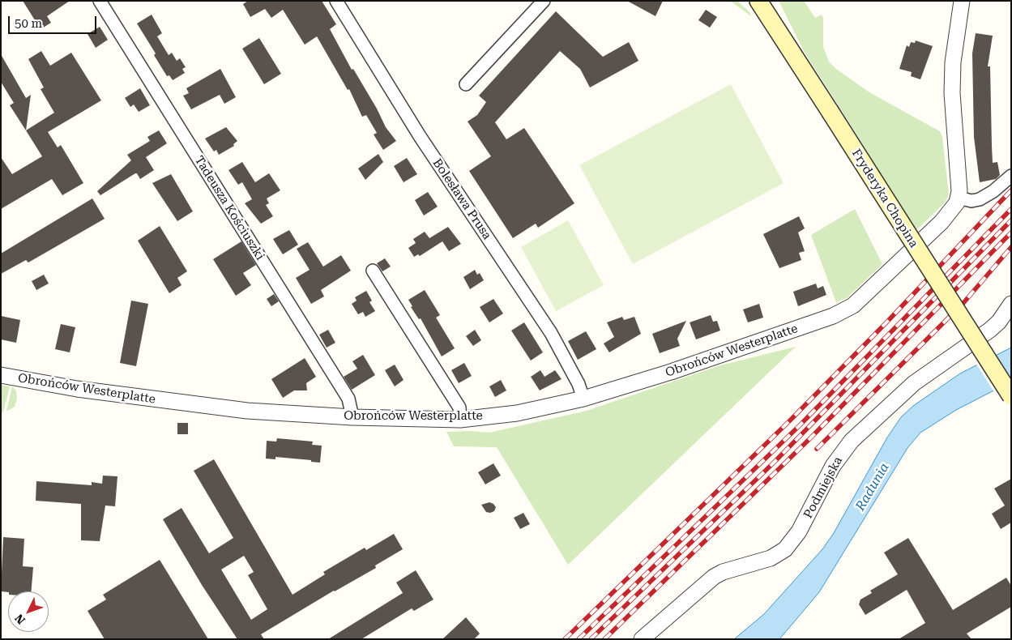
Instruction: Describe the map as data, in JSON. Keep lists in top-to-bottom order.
{
  "streets": {
    "main road": ["Fryderyka Chopina"],
    "street": [
      "Bolesława Prusa",
      "Tadeusza Kościuszki",
      "Obrońców Westerplatte",
      "Podmiejska"
    ]
  },
  "crossings": [
    ["Bolesława Prusa", "Obrońców Westerplatte"],
    ["Tadeusza Kościuszki", "Obrońców Westerplatte"]
  ],
  "water": ["Radunia"],
  "scale_bar": "50 m",
  "north": "bottom left"
}
